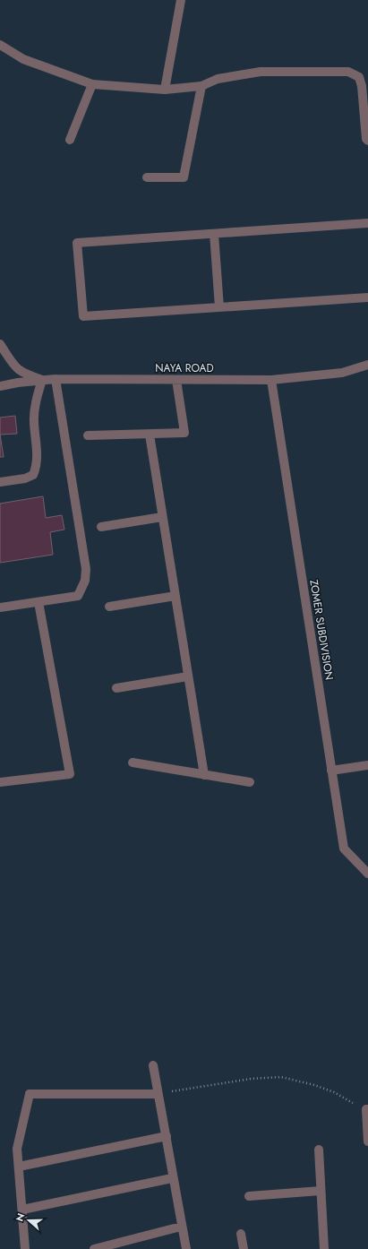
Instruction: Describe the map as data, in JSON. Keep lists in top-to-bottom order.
{
  "streets": {
    "street": ["NAYA ROAD", "ZOMER SUBDIVISION"]
  },
  "crossings": [
    ["NAYA ROAD", "ZOMER SUBDIVISION"]
  ],
  "north": "left"
}
